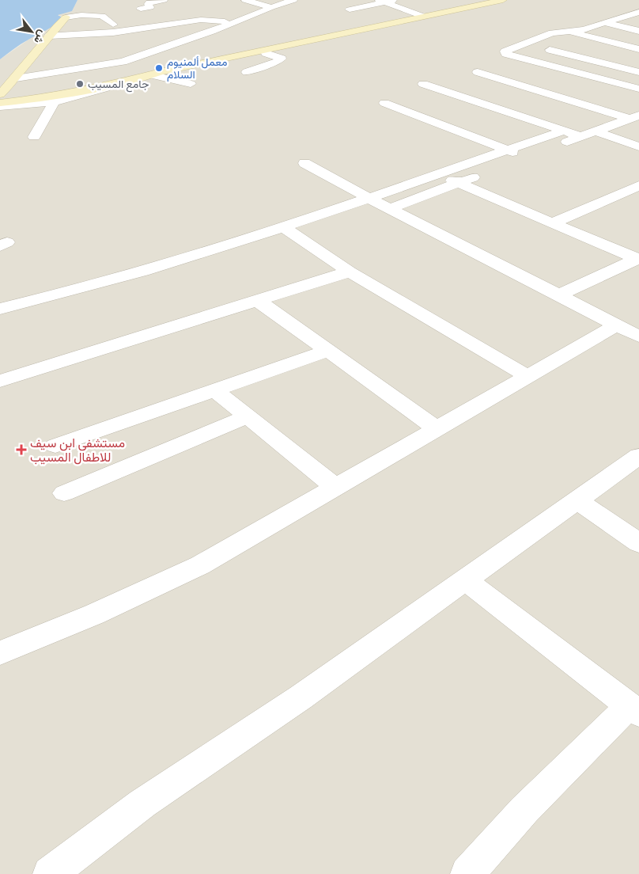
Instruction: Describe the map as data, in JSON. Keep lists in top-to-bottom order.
{
  "places": {
    "other": ["معمل ألمنيوم السلام", "جامع المسيب"],
    "health": ["مستشفى ابن سيف للاطفال المسيب"]
  },
  "north": "bottom right"
}
